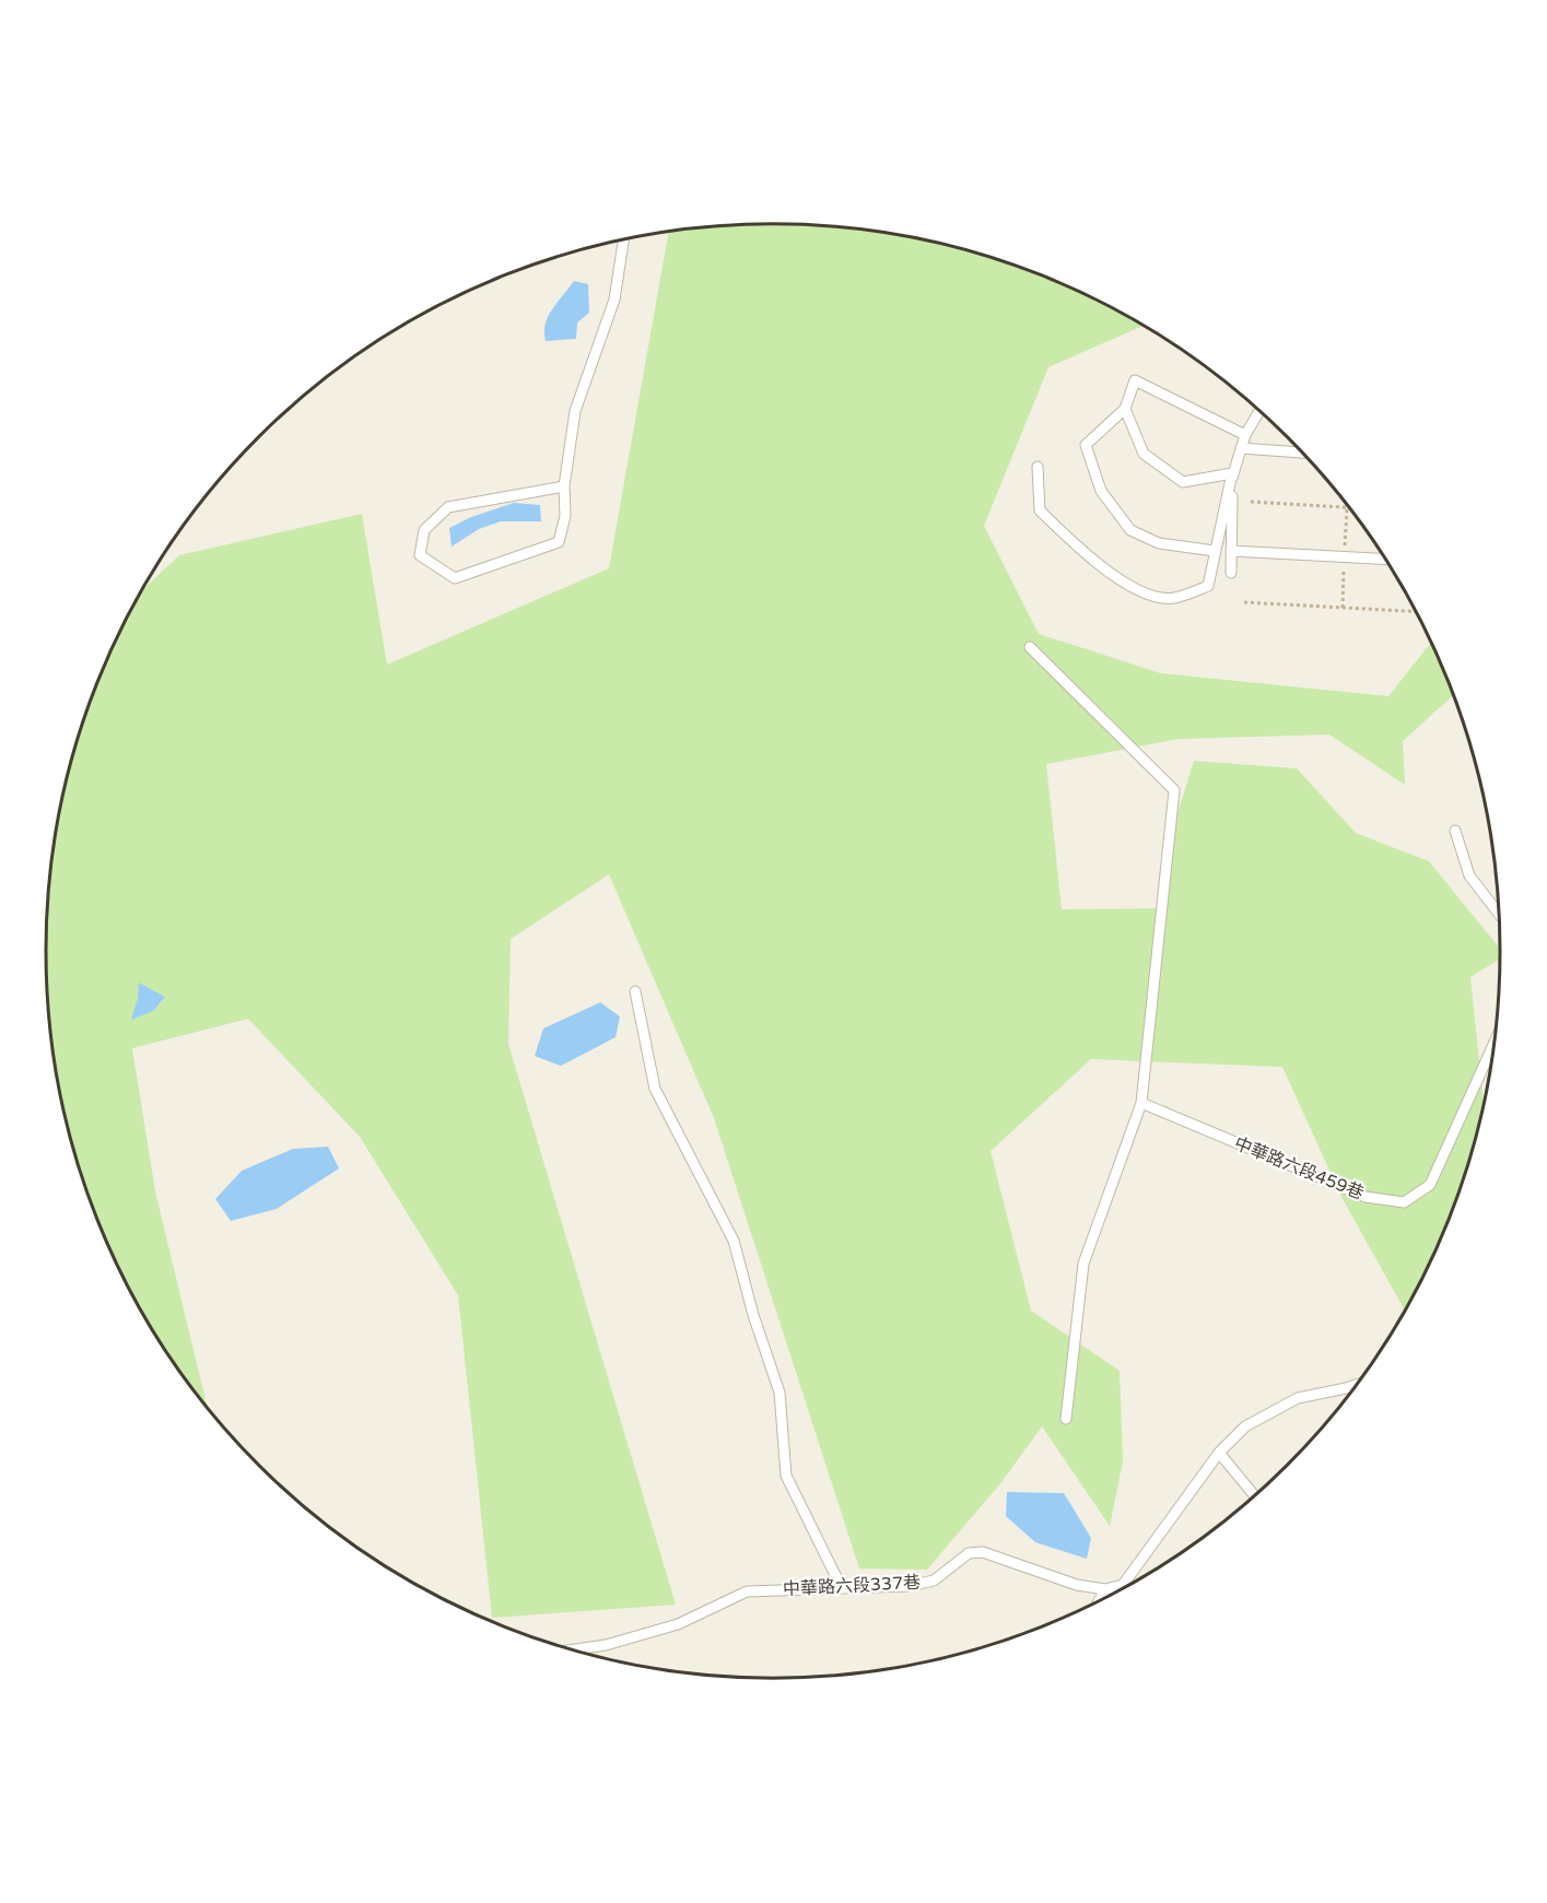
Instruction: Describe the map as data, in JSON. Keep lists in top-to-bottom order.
{
  "streets": {
    "lane": ["中華路六段459巷", "中華路六段337巷"]
  }
}
